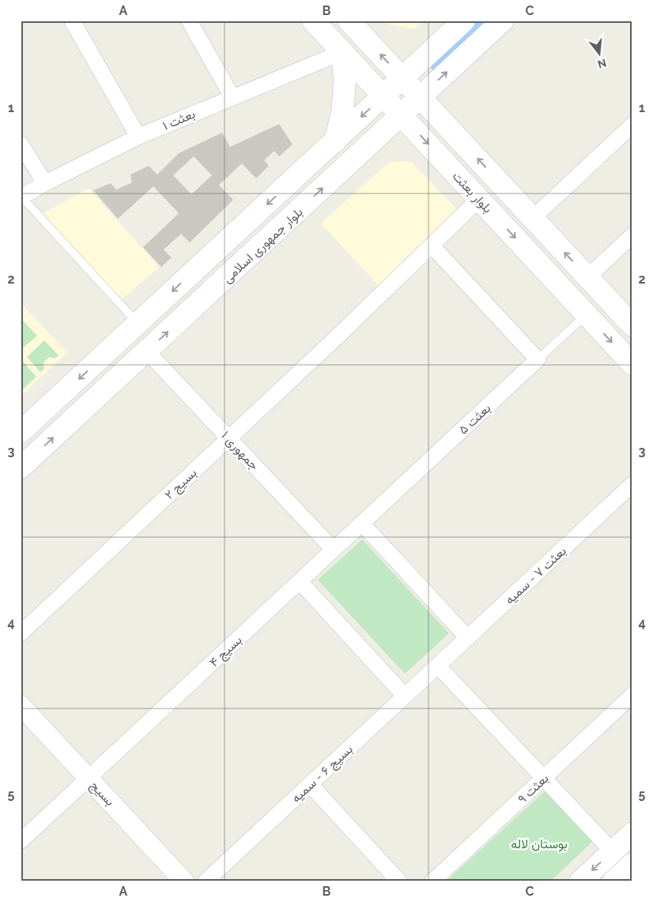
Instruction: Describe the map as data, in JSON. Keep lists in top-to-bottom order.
{
  "streets": {
    "main road": ["بلوار بعثت", "بلوار جمهوری اسلامی"],
    "street": [
      "بعثت ۱",
      "بعثت ۵",
      "جمهوری ۱",
      "بسیج ۲",
      "بعثت ۷ - سمیه",
      "بسیج ۴",
      "بسیج ۶ - سمیه",
      "بعثت ۹",
      "بسیج"
    ]
  },
  "crossings": [
    ["بعثت ۱", "بلوار بعثت"],
    ["بلوار بعثت", "بلوار جمهوری اسلامی"],
    ["بلوار بعثت", "بعثت ۵"],
    ["بلوار بعثت", "بسیج ۲"],
    ["بلوار جمهوری اسلامی", "جمهوری ۱"],
    ["بعثت ۵", "بسیج ۴"],
    ["جمهوری ۱", "بسیج ۲"],
    ["جمهوری ۱", "بسیج ۴"],
    ["بعثت ۷ - سمیه", "بسیج ۶ - سمیه"],
    ["بسیج ۴", "بسیج"]
  ],
  "parks": ["بوستان لاله"],
  "north": "bottom",
  "grid": {
    "columns": ["A", "B", "C"],
    "rows": [
      "1",
      "2",
      "3",
      "4",
      "5"
    ]
  }
}
